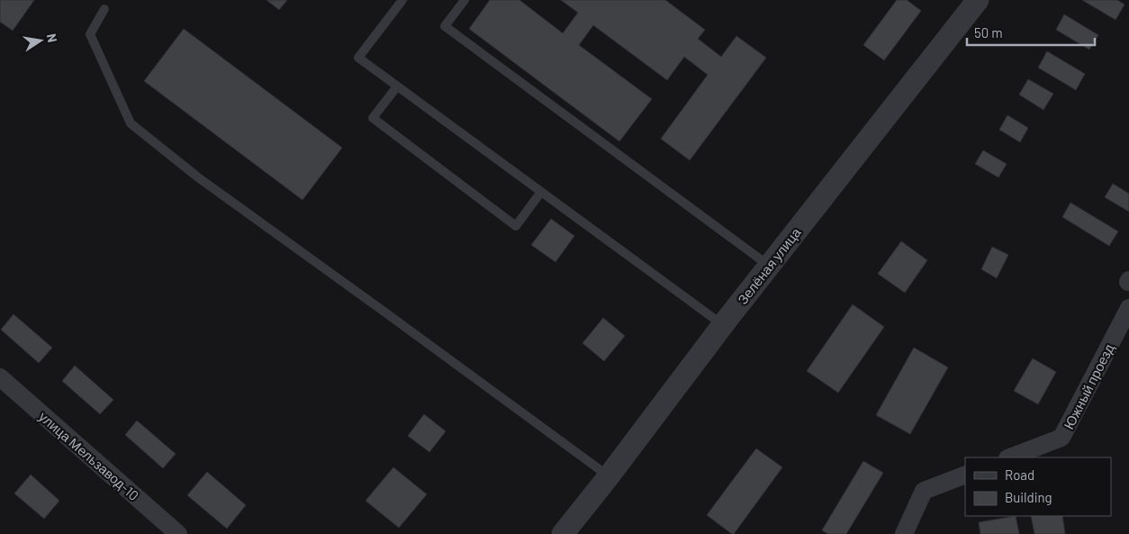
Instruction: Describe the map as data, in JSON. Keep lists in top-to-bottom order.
{
  "streets": {
    "street": ["Зелёная улица", "Южный проезд", "улица Мельзавод-10"]
  },
  "legend": ["Road", "Building"],
  "scale_bar": "50 m",
  "north": "right"
}
